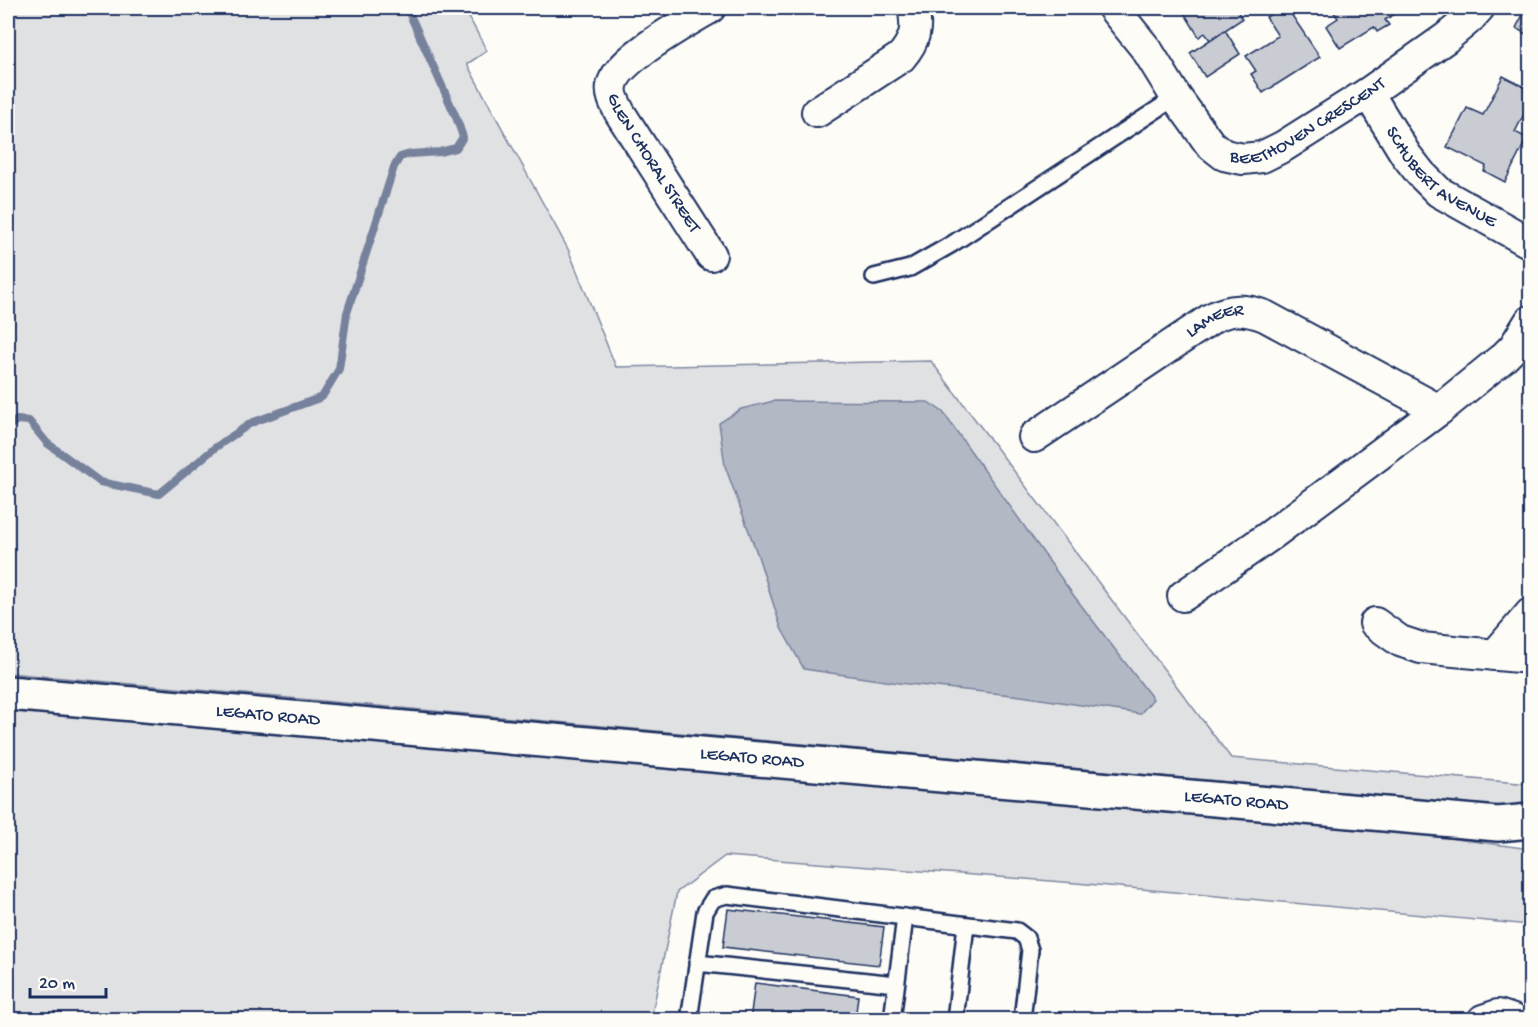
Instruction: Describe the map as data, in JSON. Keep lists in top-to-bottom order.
{
  "streets": {
    "street": [
      "BEETHOVEN CRESCENT",
      "GLEN CHORAL STREET",
      "SCHUBERT AVENUE",
      "LAMEER",
      "LEGATO ROAD"
    ]
  },
  "crossings": [
    ["BEETHOVEN CRESCENT", "SCHUBERT AVENUE"]
  ],
  "scale_bar": "20 m"
}
